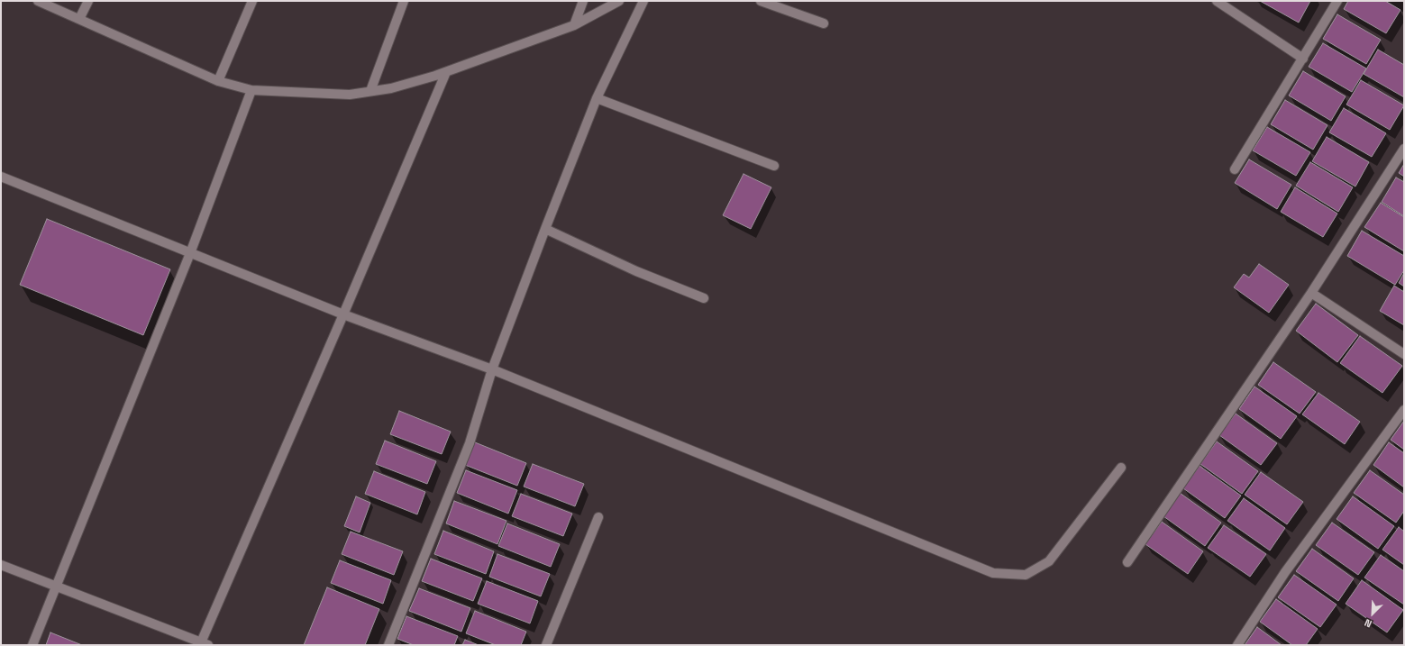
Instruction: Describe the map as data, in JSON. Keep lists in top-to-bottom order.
{
  "north": "bottom left"
}
